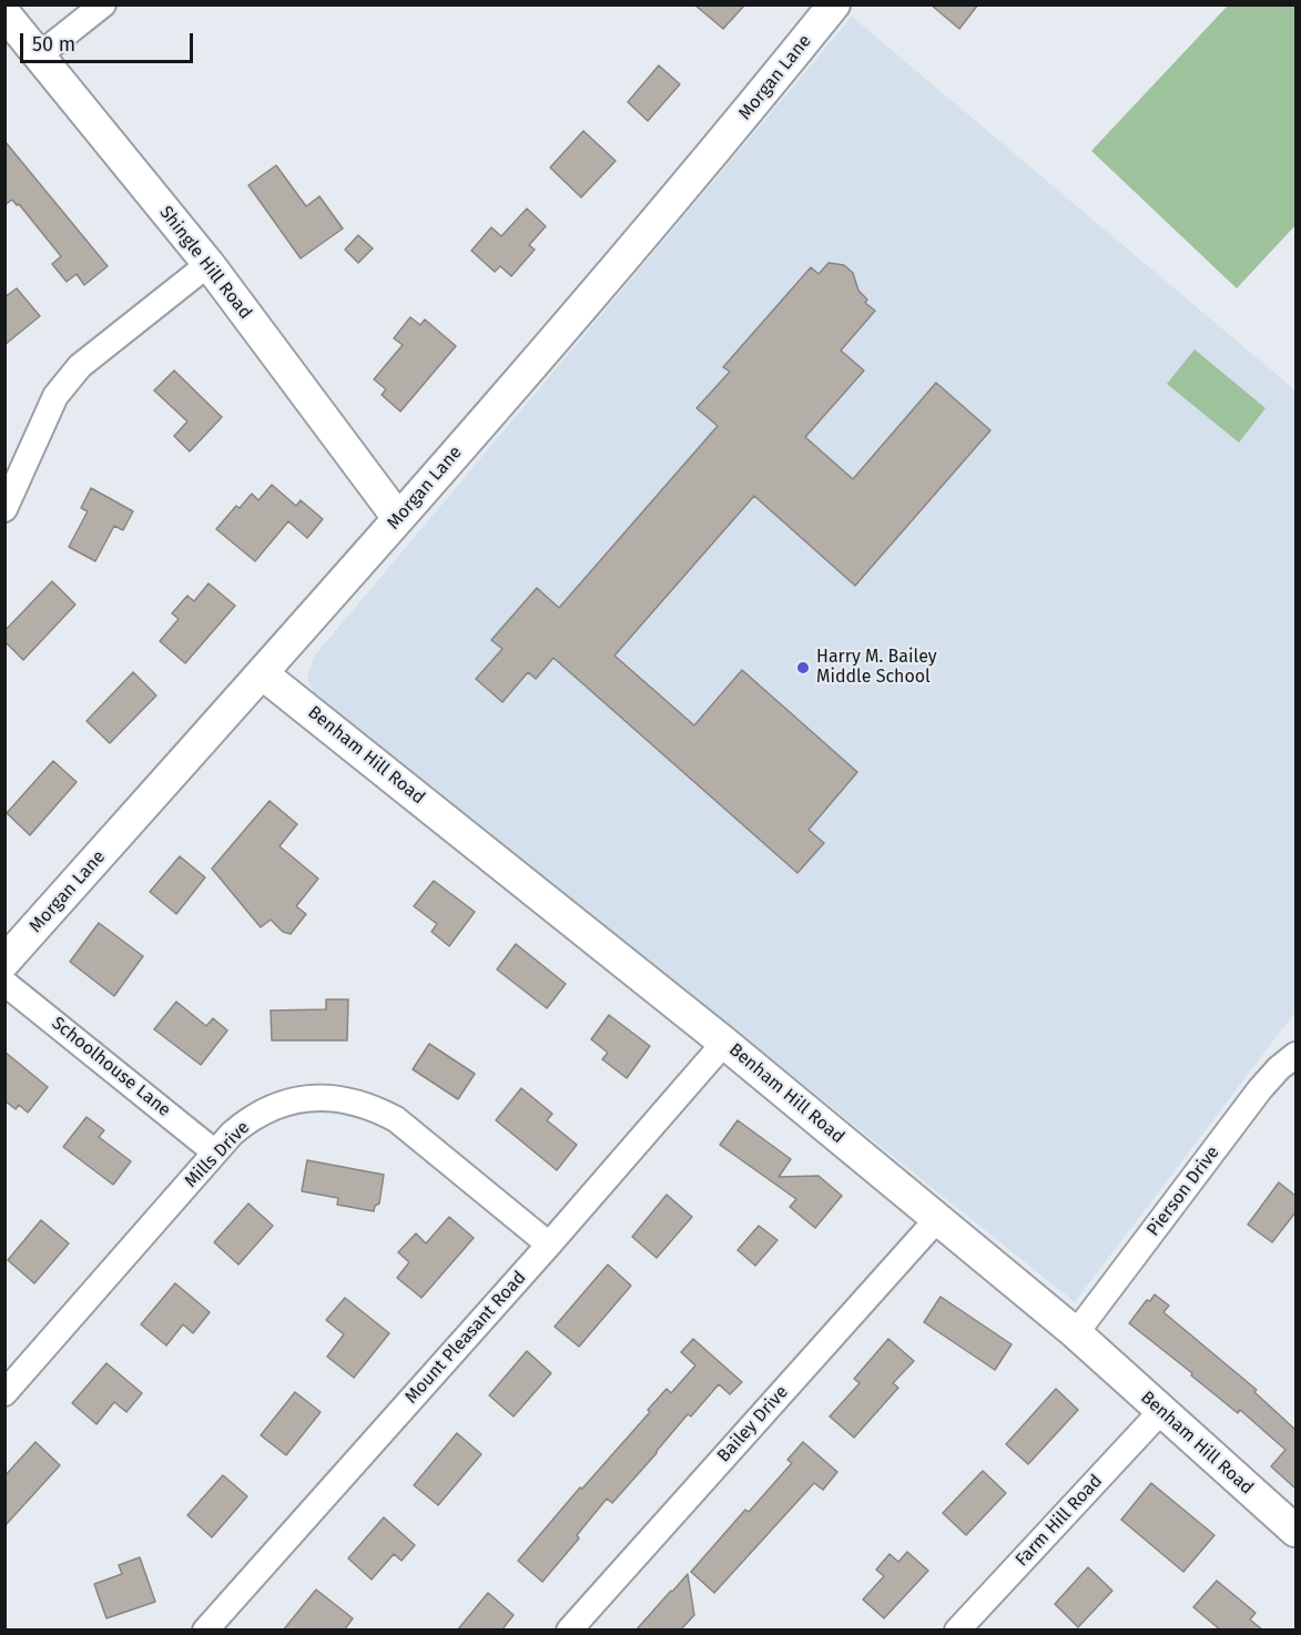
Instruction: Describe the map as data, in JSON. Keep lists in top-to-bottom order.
{
  "streets": {
    "street": [
      "Morgan Lane",
      "Shingle Hill Road",
      "Benham Hill Road",
      "Schoolhouse Lane",
      "Mills Drive",
      "Pierson Drive",
      "Mount Pleasant Road",
      "Bailey Drive",
      "Farm Hill Road"
    ]
  },
  "crossings": [
    ["Morgan Lane", "Shingle Hill Road"],
    ["Morgan Lane", "Benham Hill Road"],
    ["Benham Hill Road", "Pierson Drive"],
    ["Benham Hill Road", "Mount Pleasant Road"],
    ["Benham Hill Road", "Bailey Drive"],
    ["Benham Hill Road", "Farm Hill Road"],
    ["Schoolhouse Lane", "Mills Drive"],
    ["Mills Drive", "Mount Pleasant Road"]
  ],
  "places": ["Harry M. Bailey Middle School"],
  "scale_bar": "50 m"
}
